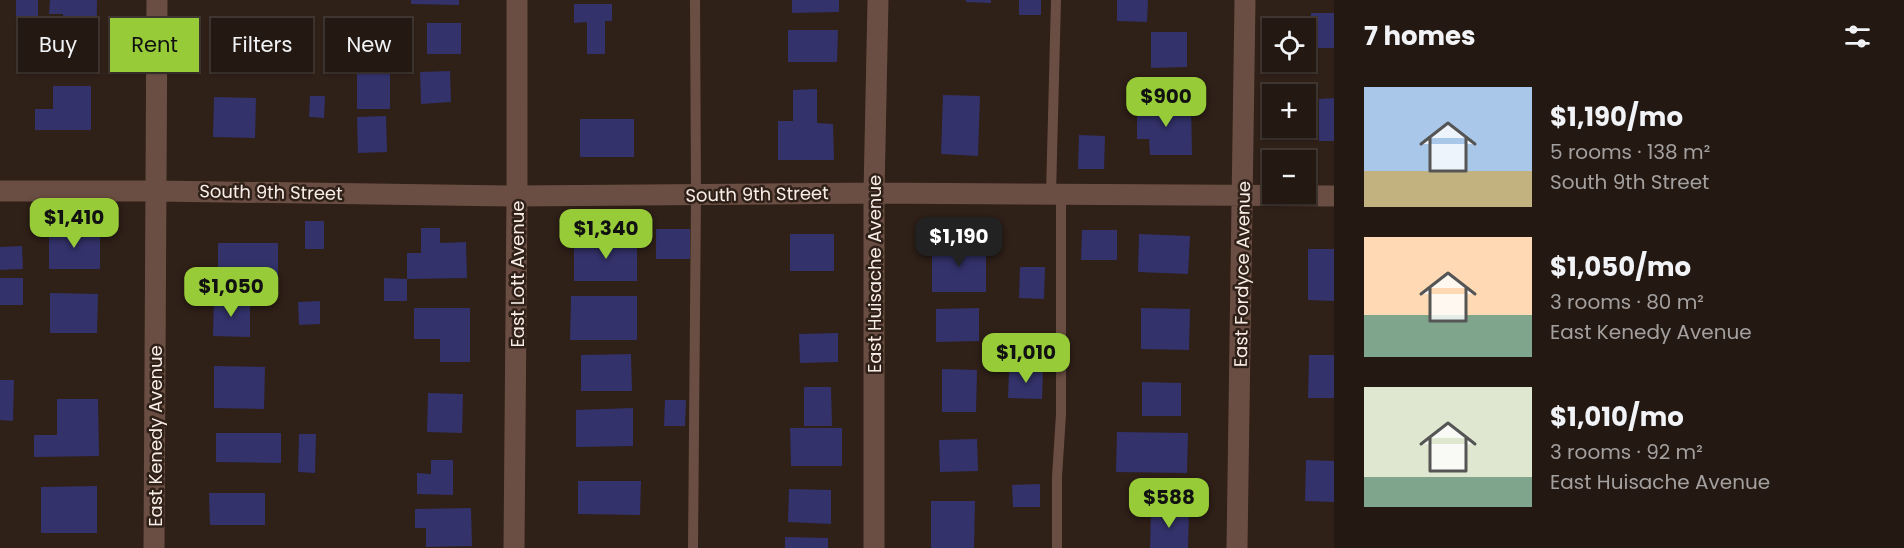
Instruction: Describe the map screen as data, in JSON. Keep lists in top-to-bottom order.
{
  "streets": {
    "street": [
      "South 9th Street",
      "East Lott Avenue",
      "East Huisache Avenue",
      "East Fordyce Avenue",
      "East Kenedy Avenue"
    ]
  },
  "crossings": [
    ["South 9th Street", "East Lott Avenue"],
    ["South 9th Street", "East Huisache Avenue"],
    ["South 9th Street", "East Fordyce Avenue"],
    ["South 9th Street", "East Kenedy Avenue"]
  ],
  "page": {
    "heading": "7 homes",
    "map_buttons": ["+", "−"],
    "chip": [
      "Buy",
      "Rent",
      "Filters",
      "New"
    ],
    "list": [
      {
        "name": "$1,190/mo",
        "note": "5 rooms · 138 m² · South 9th Street"
      },
      {
        "name": "$1,050/mo",
        "note": "3 rooms · 80 m² · East Kenedy Avenue"
      },
      {
        "name": "$1,010/mo",
        "note": "3 rooms · 92 m² · East Huisache Avenue"
      }
    ],
    "price": [
      "$900",
      "$1,410",
      "$1,340",
      "$1,190",
      "$1,050",
      "$1,010",
      "$588"
    ]
  }
}
